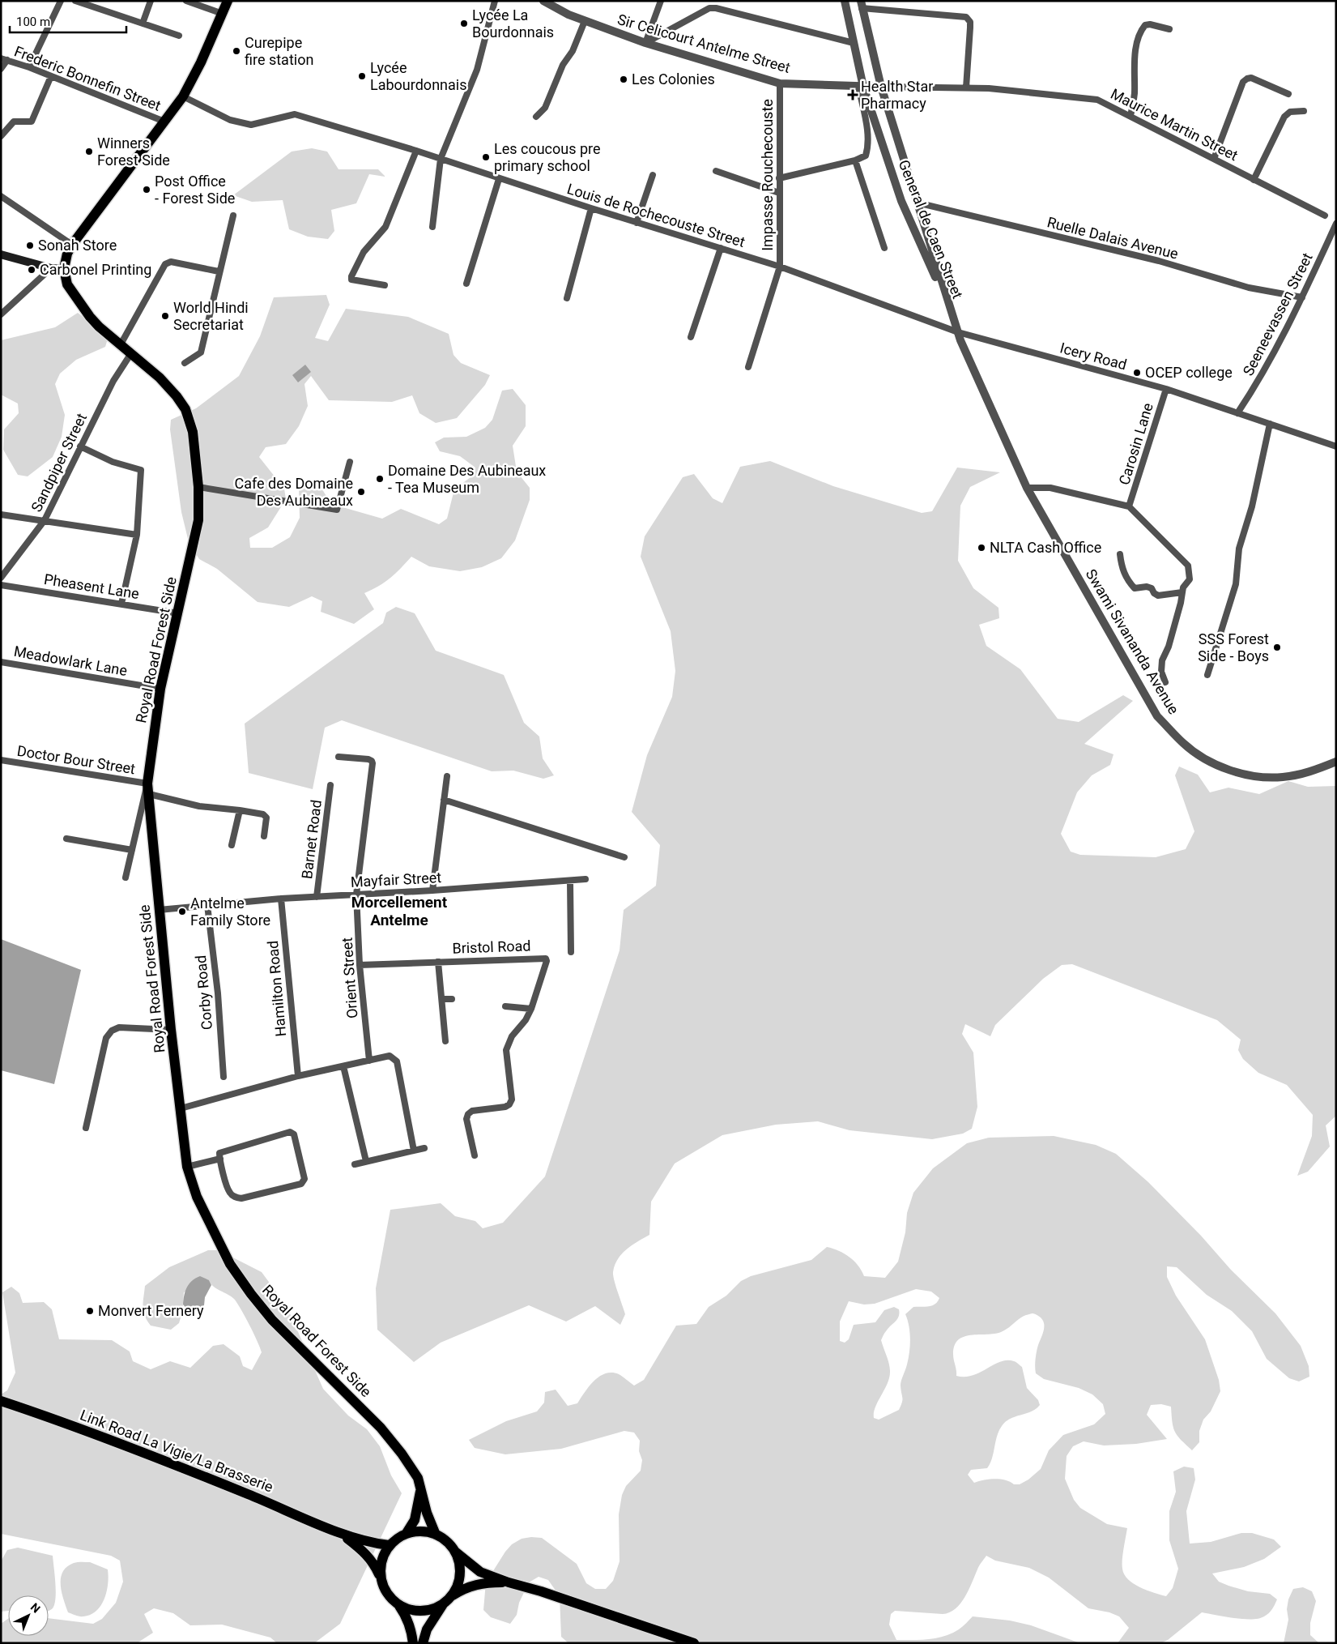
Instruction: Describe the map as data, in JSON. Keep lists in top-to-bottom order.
{
  "streets": {
    "main road": ["Royal Road Forest Side", "Link Road La Vigie/La Brasserie"],
    "street": [
      "Sir Celicourt Antelme Street",
      "Frederic Bonnefin Street",
      "Maurice Martin Street",
      "Impasse Rouchecouste",
      "Louis de Rochecouste Street",
      "General de Caen Street",
      "Ruelle Dalais Avenue",
      "Seeneevassen Street",
      "Icery Road",
      "Carosin Lane",
      "Sandpiper Street",
      "Pheasent Lane",
      "Swami Sivananda Avenue",
      "Meadowlark Lane",
      "Doctor Bour Street",
      "Barnet Road",
      "Mayfair Street",
      "Bristol Road",
      "Orient Street",
      "Hamilton Road",
      "Corby Road"
    ]
  },
  "crossings": [
    ["Sir Celicourt Antelme Street", "Maurice Martin Street"],
    ["Sir Celicourt Antelme Street", "Impasse Rouchecouste"],
    ["Sir Celicourt Antelme Street", "General de Caen Street"],
    ["Frederic Bonnefin Street", "Royal Road Forest Side"],
    ["Maurice Martin Street", "General de Caen Street"],
    ["Impasse Rouchecouste", "Louis de Rochecouste Street"],
    ["Louis de Rochecouste Street", "Icery Road"],
    ["Louis de Rochecouste Street", "Swami Sivananda Avenue"],
    ["Louis de Rochecouste Street", "Royal Road Forest Side"],
    ["General de Caen Street", "Ruelle Dalais Avenue"],
    ["General de Caen Street", "Swami Sivananda Avenue"],
    ["Ruelle Dalais Avenue", "Seeneevassen Street"],
    ["Seeneevassen Street", "Icery Road"],
    ["Icery Road", "Carosin Lane"],
    ["Icery Road", "Swami Sivananda Avenue"],
    ["Sandpiper Street", "Royal Road Forest Side"],
    ["Pheasent Lane", "Royal Road Forest Side"],
    ["Royal Road Forest Side", "Meadowlark Lane"],
    ["Royal Road Forest Side", "Doctor Bour Street"],
    ["Royal Road Forest Side", "Mayfair Street"],
    ["Barnet Road", "Mayfair Street"],
    ["Mayfair Street", "Orient Street"],
    ["Mayfair Street", "Hamilton Road"],
    ["Mayfair Street", "Corby Road"],
    ["Bristol Road", "Orient Street"]
  ],
  "districts": ["Morcellement Antelme"],
  "places": {
    "other": [
      "Lycée La Bourdonnais",
      "Curepipe fire station",
      "Lycée Labourdonnais",
      "Les Colonies",
      "Winners Forest Side",
      "Les coucous pre primary school",
      "Post Office - Forest Side",
      "Sonah Store",
      "Carbonel Printing",
      "World Hindi Secretariat",
      "OCEP college",
      "Domaine Des Aubineaux - Tea Museum",
      "Cafe des Domaine Des Aubineaux",
      "NLTA Cash Office",
      "SSS Forest Side - Boys",
      "Antelme Family Store",
      "Monvert Fernery"
    ],
    "health": ["Health Star Pharmacy"]
  },
  "scale_bar": "100 m",
  "north": "top right"
}
